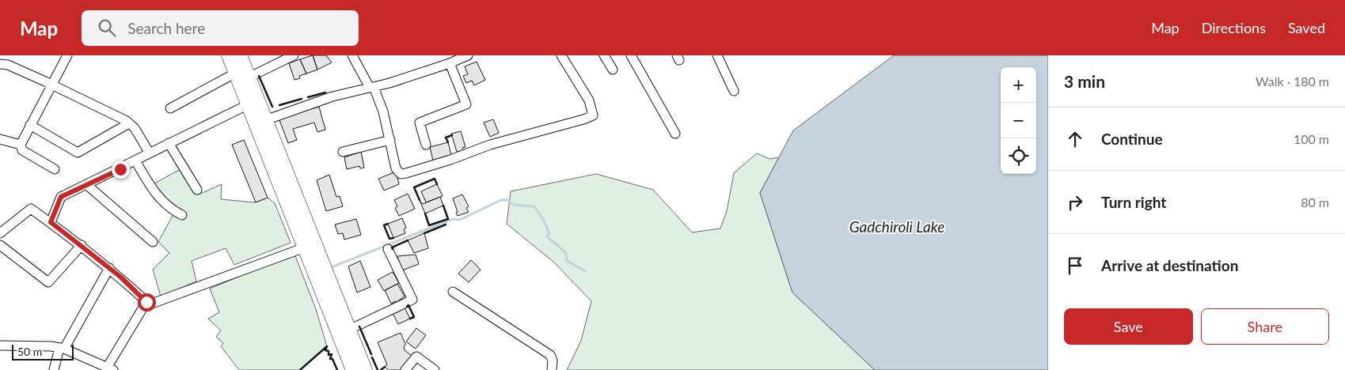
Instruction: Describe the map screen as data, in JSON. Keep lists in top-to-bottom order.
{
  "water": ["Gadchiroli Lake"],
  "scale_bar": "50 m",
  "page": {
    "header": "Map",
    "search": "Search here",
    "nav": ["Map", "Directions", "Saved"],
    "heading": ["3 min", "Walk · 180 m"],
    "map_buttons": ["+", "−"],
    "list": [
      ["Continue", "100 m"],
      ["Turn right", "80 m"],
      "Arrive at destination"
    ],
    "buttons": ["Save", "Share"],
    "scale": "50 m"
  }
}
